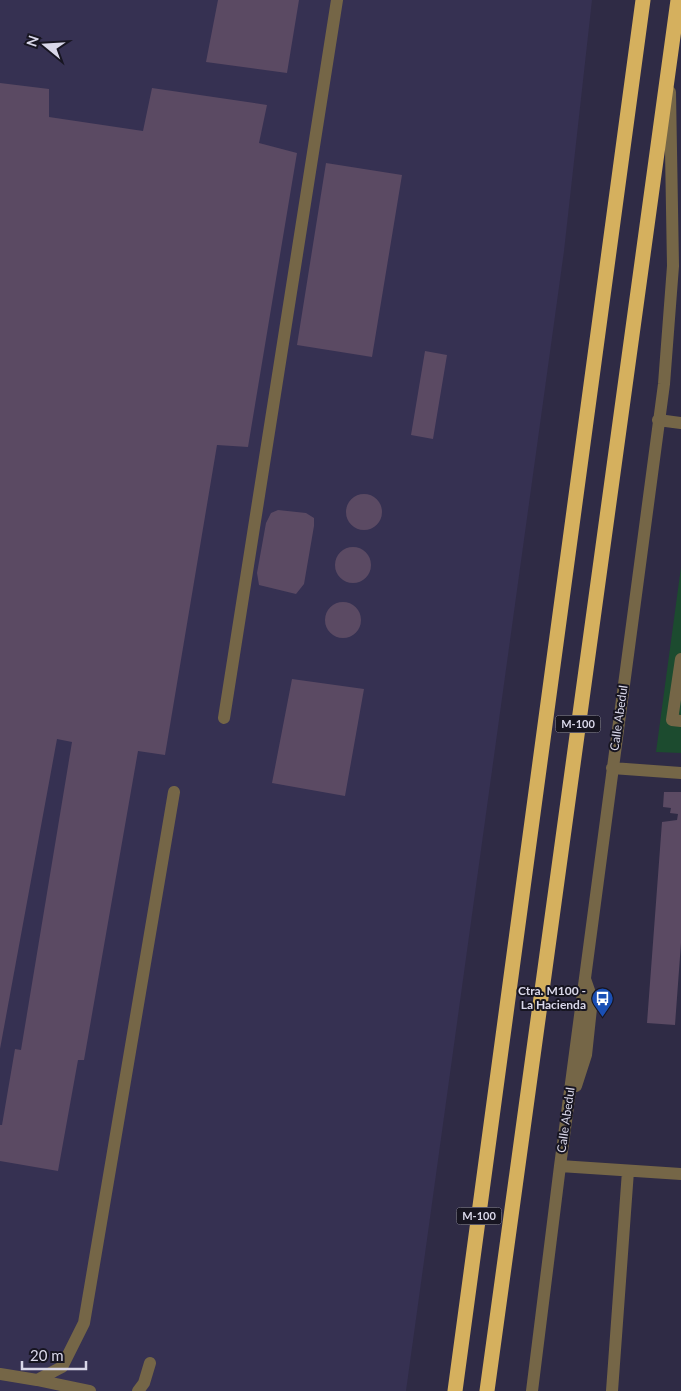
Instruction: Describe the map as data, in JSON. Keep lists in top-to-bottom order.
{
  "streets": {
    "highway": ["M-100"],
    "street": ["Calle Abedul"]
  },
  "crossings": [
    ["Calle Abedul", "M-100"]
  ],
  "places": {
    "bus stop": ["Ctra. M100 - La Hacienda"]
  },
  "scale_bar": "20 m",
  "north": "left"
}
